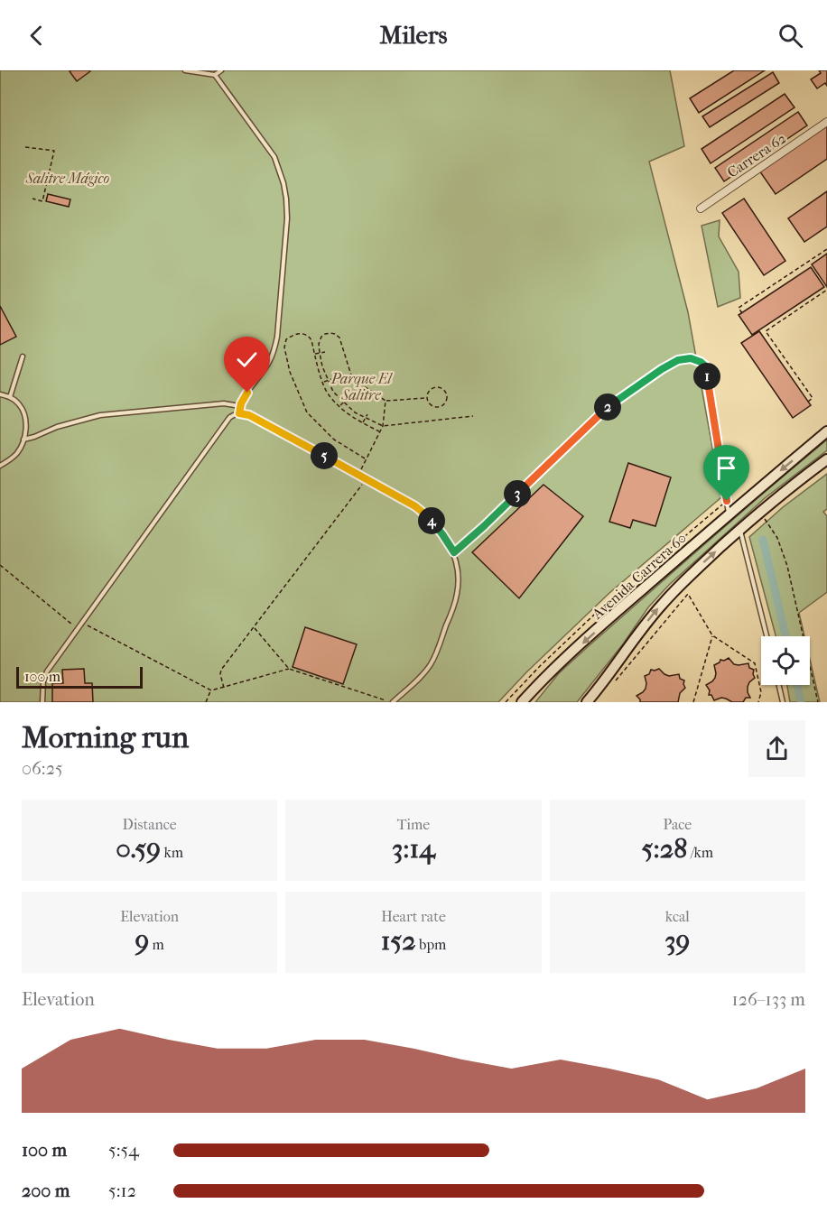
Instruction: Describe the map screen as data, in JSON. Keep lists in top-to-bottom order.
{
  "streets": {
    "main road": ["Avenida Carrera 60"],
    "street": ["Carrera 62"]
  },
  "parks": ["Salitre Mágico", "Parque El Salitre"],
  "scale_bar": "100 m",
  "page": {
    "header": "Milers",
    "pins": [
      "1",
      "2",
      "5",
      "3",
      "4"
    ],
    "scale": "100 m",
    "heading": ["Morning run", "06:25"],
    "stats": [
      ["Distance", "0.59 km"],
      ["Time", "3:14"],
      ["Pace", "5:28 /km"],
      ["Elevation", "9 m"],
      ["Heart rate", "152 bpm"],
      ["kcal", "39"]
    ],
    "chart": ["Elevation", "126–133 m"],
    "list": [
      {
        "name": "100 m",
        "note": "5:54"
      },
      {
        "name": "200 m",
        "note": "5:12"
      }
    ]
  }
}
